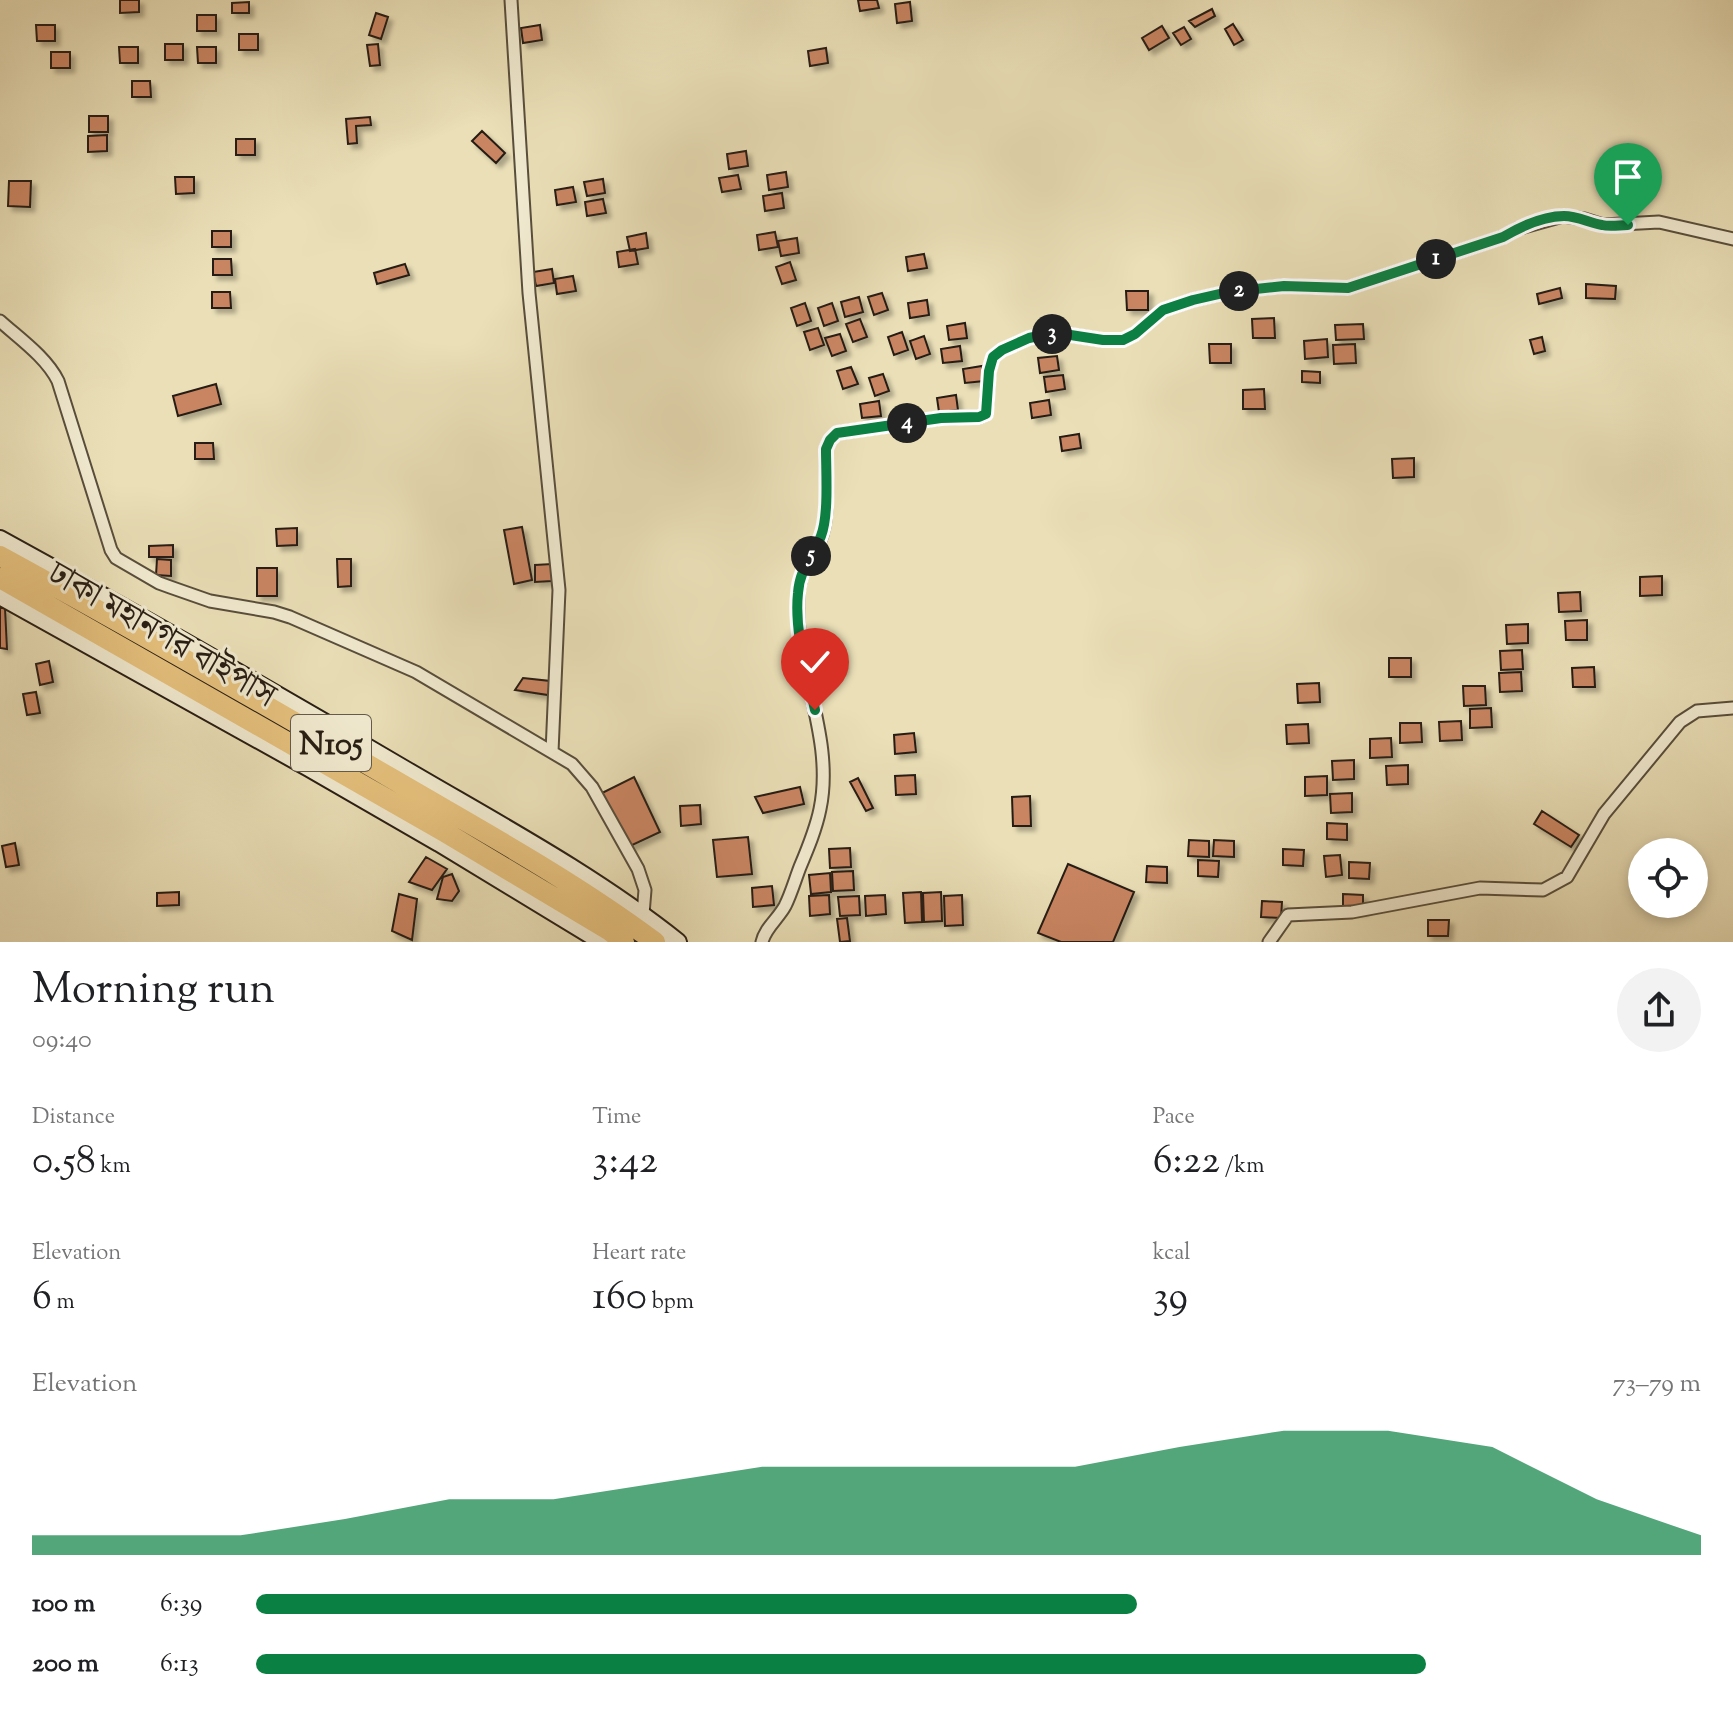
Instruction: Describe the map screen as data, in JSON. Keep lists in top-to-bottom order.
{
  "streets": {
    "highway": ["ঢাকা মহানগর বাইপাস", "N105"]
  },
  "page": {
    "pins": [
      "1",
      "2",
      "3",
      "4",
      "5"
    ],
    "heading": ["Morning run", "09:40"],
    "stats": [
      ["Distance", "0.58 km"],
      ["Time", "3:42"],
      ["Pace", "6:22 /km"],
      ["Elevation", "6 m"],
      ["Heart rate", "160 bpm"],
      ["kcal", "39"]
    ],
    "chart": ["Elevation", "73–79 m"],
    "list": [
      {
        "name": "100 m",
        "note": "6:39"
      },
      {
        "name": "200 m",
        "note": "6:13"
      }
    ]
  }
}
